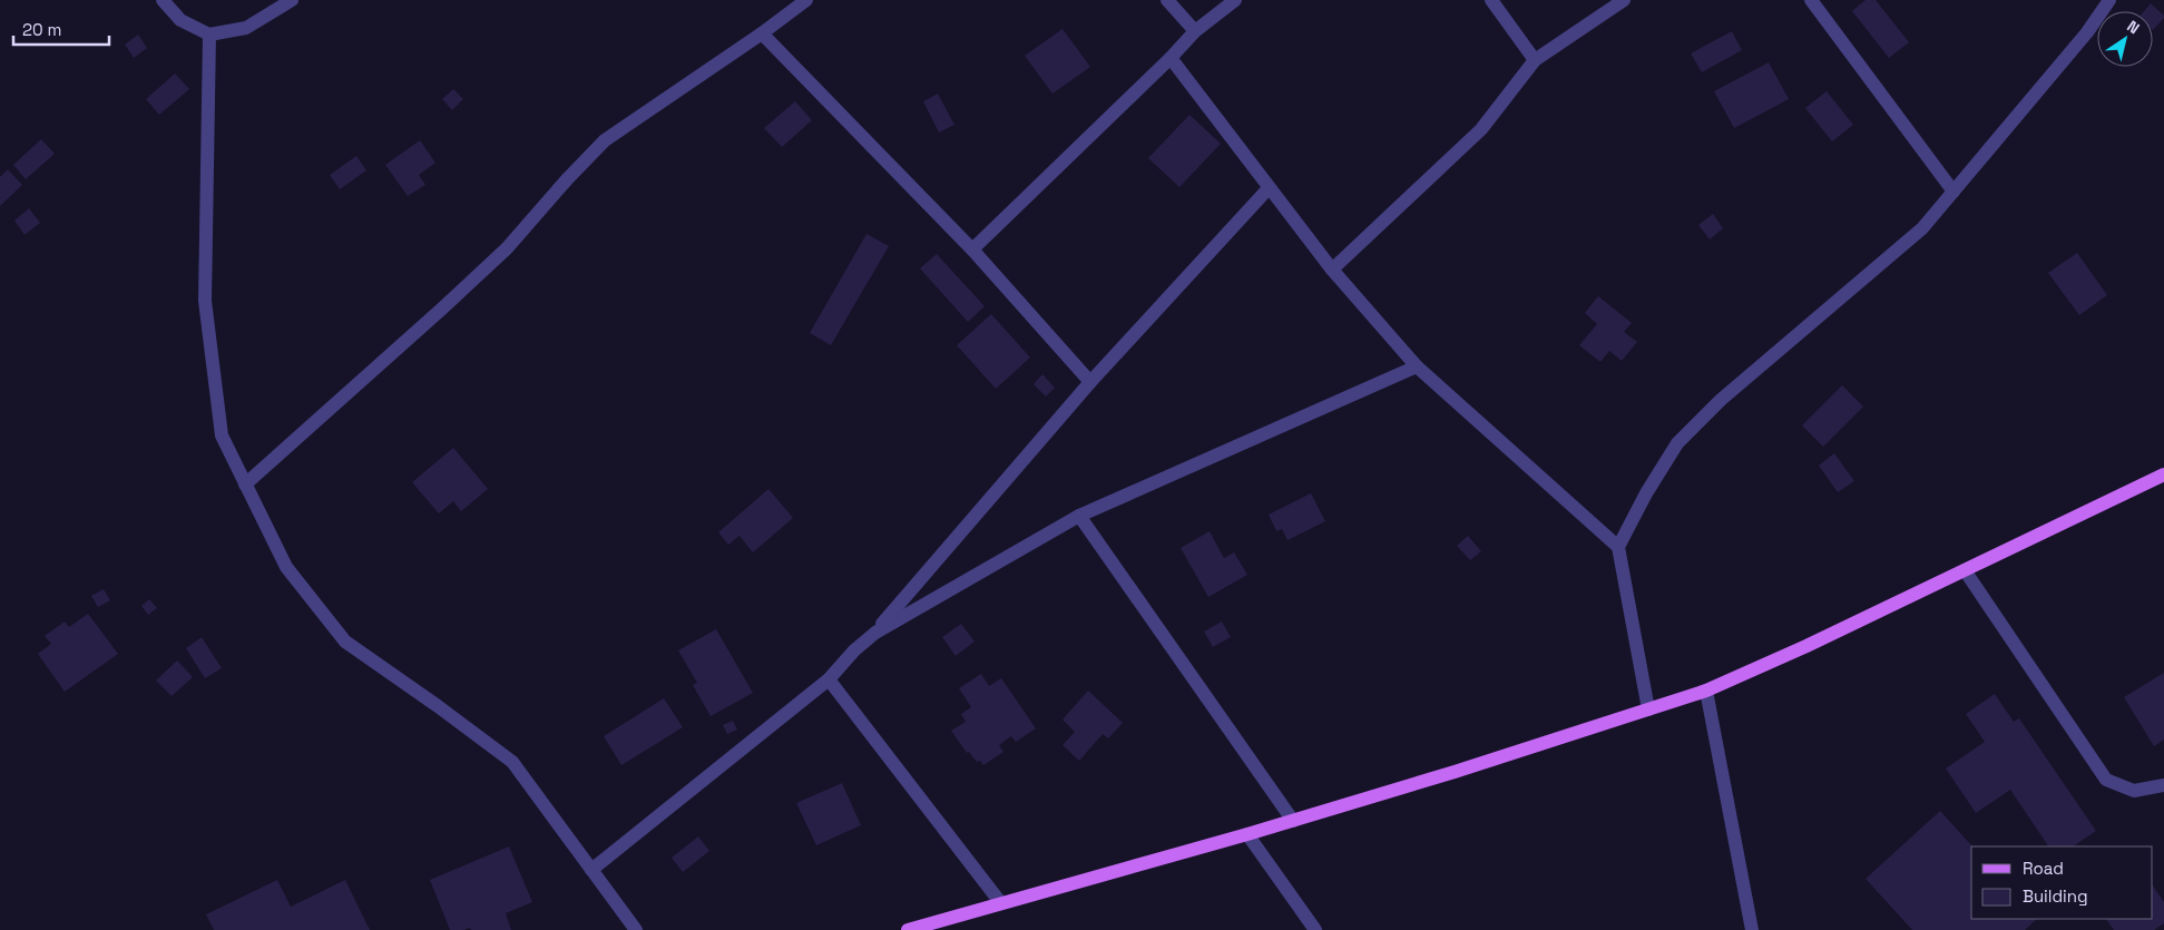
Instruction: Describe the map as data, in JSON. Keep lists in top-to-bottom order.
{
  "legend": ["Road", "Building"],
  "scale_bar": "20 m",
  "north": "top right"
}
